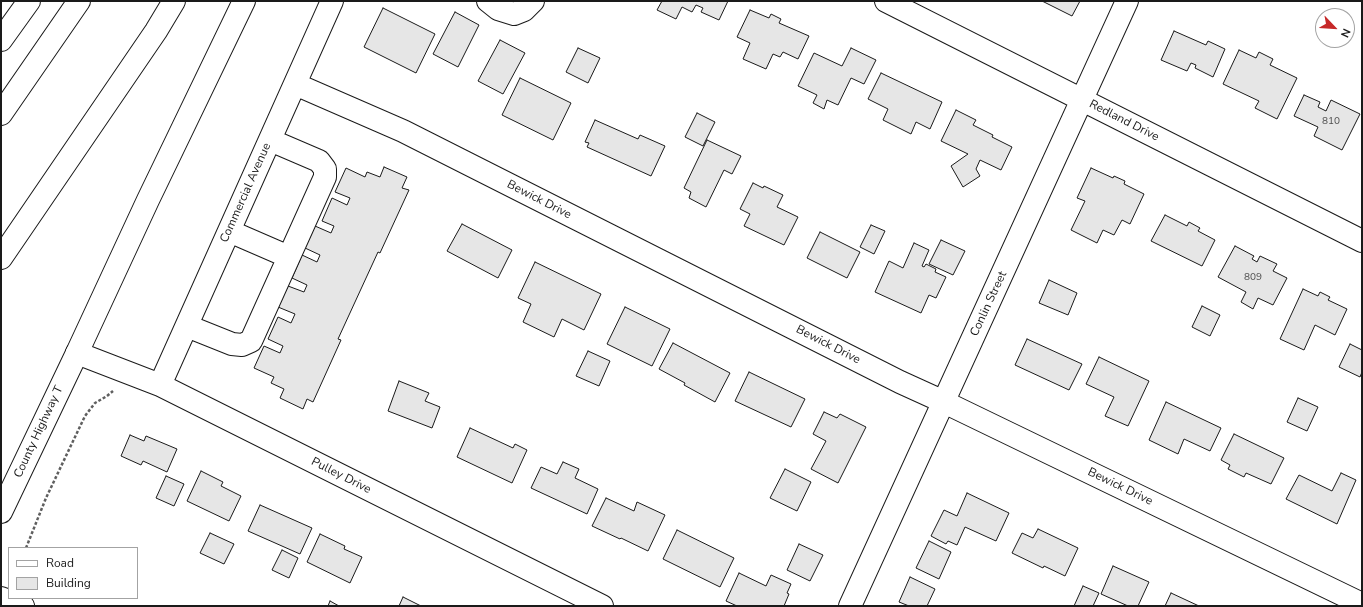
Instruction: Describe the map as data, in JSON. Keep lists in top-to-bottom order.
{
  "streets": {
    "main road": [
      "Redland Drive",
      "Commercial Avenue",
      "Bewick Drive",
      "Conlin Street",
      "County Highway T",
      "Pulley Drive"
    ]
  },
  "crossings": [
    ["Redland Drive", "Conlin Street"],
    ["Commercial Avenue", "Bewick Drive"],
    ["Commercial Avenue", "Pulley Drive"],
    ["Bewick Drive", "Conlin Street"],
    ["County Highway T", "Pulley Drive"]
  ],
  "house_numbers": ["810", "809"],
  "legend": ["Road", "Building"],
  "north": "bottom right"
}
